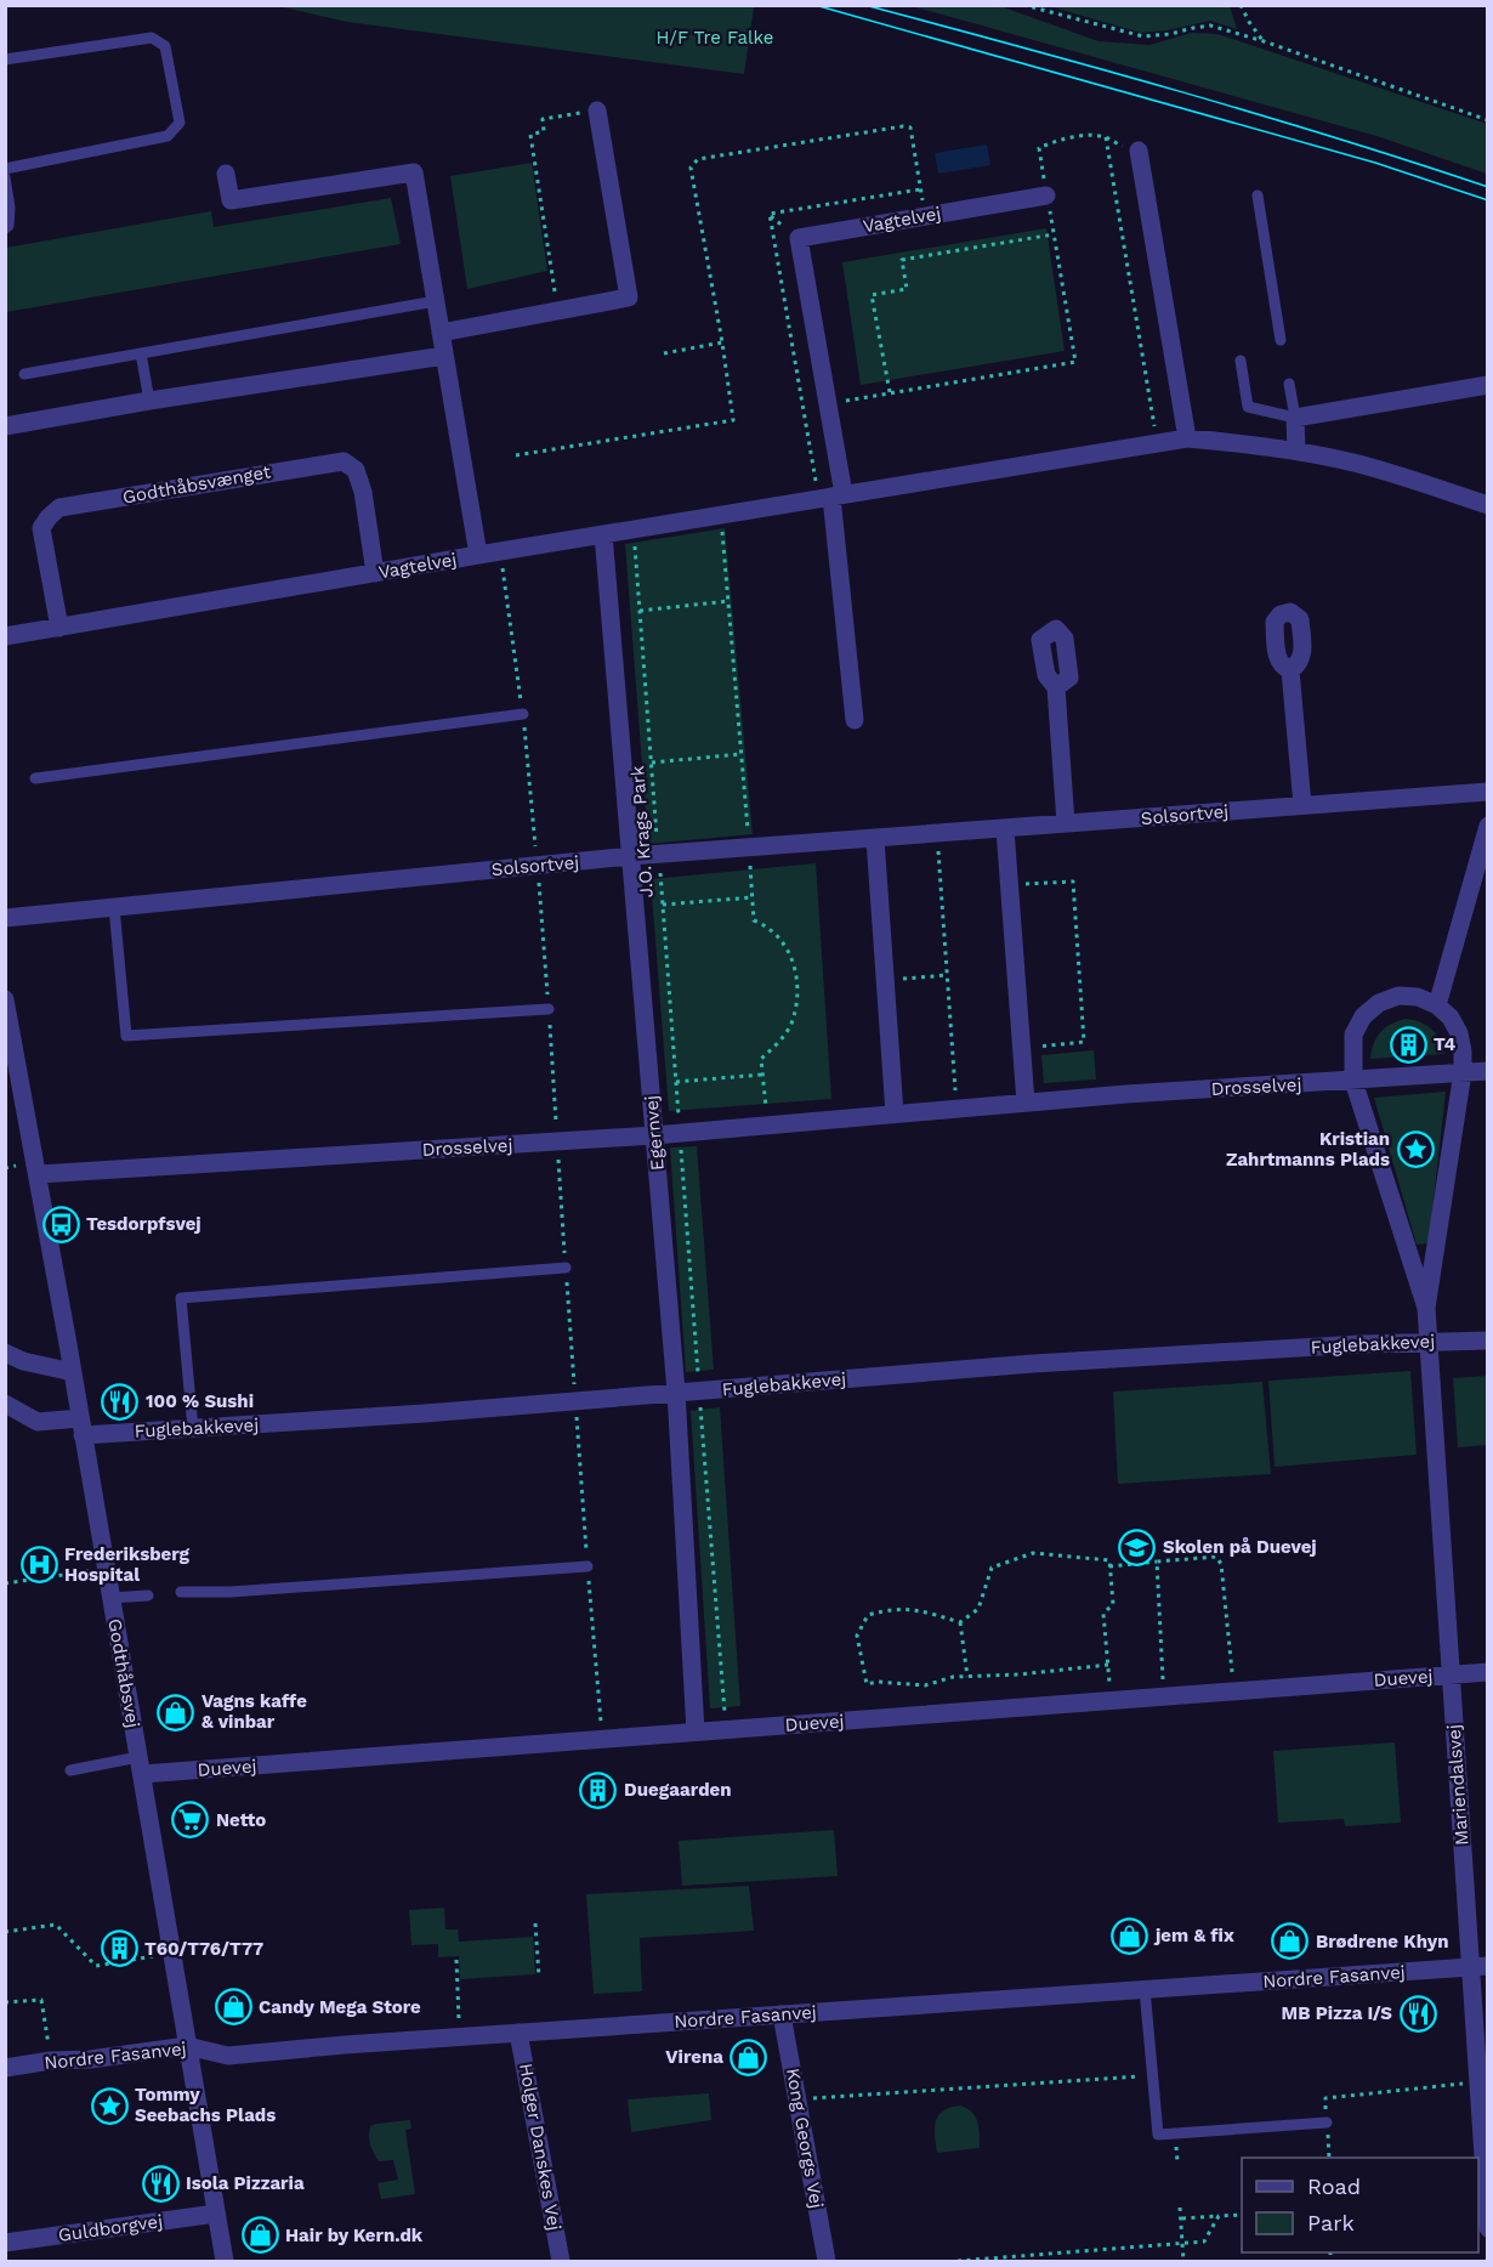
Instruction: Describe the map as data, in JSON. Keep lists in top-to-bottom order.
{
  "streets": {
    "street": [
      "Vagtelvej",
      "Godthåbsvænget",
      "Solsortvej",
      "Drosselvej",
      "Egernvej",
      "Fuglebakkevej",
      "Godthåbsvej",
      "Duevej",
      "Mariendalsvej",
      "Nordre Fasanvej",
      "Kong Georgs Vej",
      "Holger Danskes Vej",
      "Guldborgvej"
    ],
    "path": ["J.O. Krags Park"]
  },
  "crossings": [
    ["Vagtelvej", "Godthåbsvænget"],
    ["Vagtelvej", "J.O. Krags Park"],
    ["Vagtelvej", "Egernvej"],
    ["Solsortvej", "J.O. Krags Park"],
    ["Solsortvej", "Egernvej"],
    ["J.O. Krags Park", "Drosselvej"],
    ["J.O. Krags Park", "Fuglebakkevej"],
    ["J.O. Krags Park", "Duevej"],
    ["Drosselvej", "Egernvej"],
    ["Drosselvej", "Godthåbsvej"],
    ["Egernvej", "Fuglebakkevej"],
    ["Egernvej", "Duevej"],
    ["Fuglebakkevej", "Godthåbsvej"],
    ["Fuglebakkevej", "Mariendalsvej"],
    ["Godthåbsvej", "Duevej"],
    ["Godthåbsvej", "Nordre Fasanvej"],
    ["Godthåbsvej", "Guldborgvej"],
    ["Duevej", "Mariendalsvej"],
    ["Mariendalsvej", "Nordre Fasanvej"],
    ["Nordre Fasanvej", "Kong Georgs Vej"],
    ["Nordre Fasanvej", "Holger Danskes Vej"]
  ],
  "parks": ["H/F Tre Falke"],
  "places": {
    "building": ["T4", "Duegaarden", "T60/T76/T77"],
    "place": ["Kristian Zahrtmanns Plads", "Tommy Seebachs Plads"],
    "bus stop": ["Tesdorpfsvej"],
    "restaurant": ["100 % Sushi", "MB Pizza I/S", "Isola Pizzaria"],
    "school or university": ["Skolen på Duevej"],
    "hospital": ["Frederiksberg Hospital"],
    "shop": [
      "Vagns kaffe & vinbar",
      "jem & fix",
      "Brødrene Khyn",
      "Candy Mega Store",
      "Virena",
      "Hair by Kern.dk"
    ],
    "supermarket": ["Netto"]
  },
  "legend": ["Road", "Park"]
}
